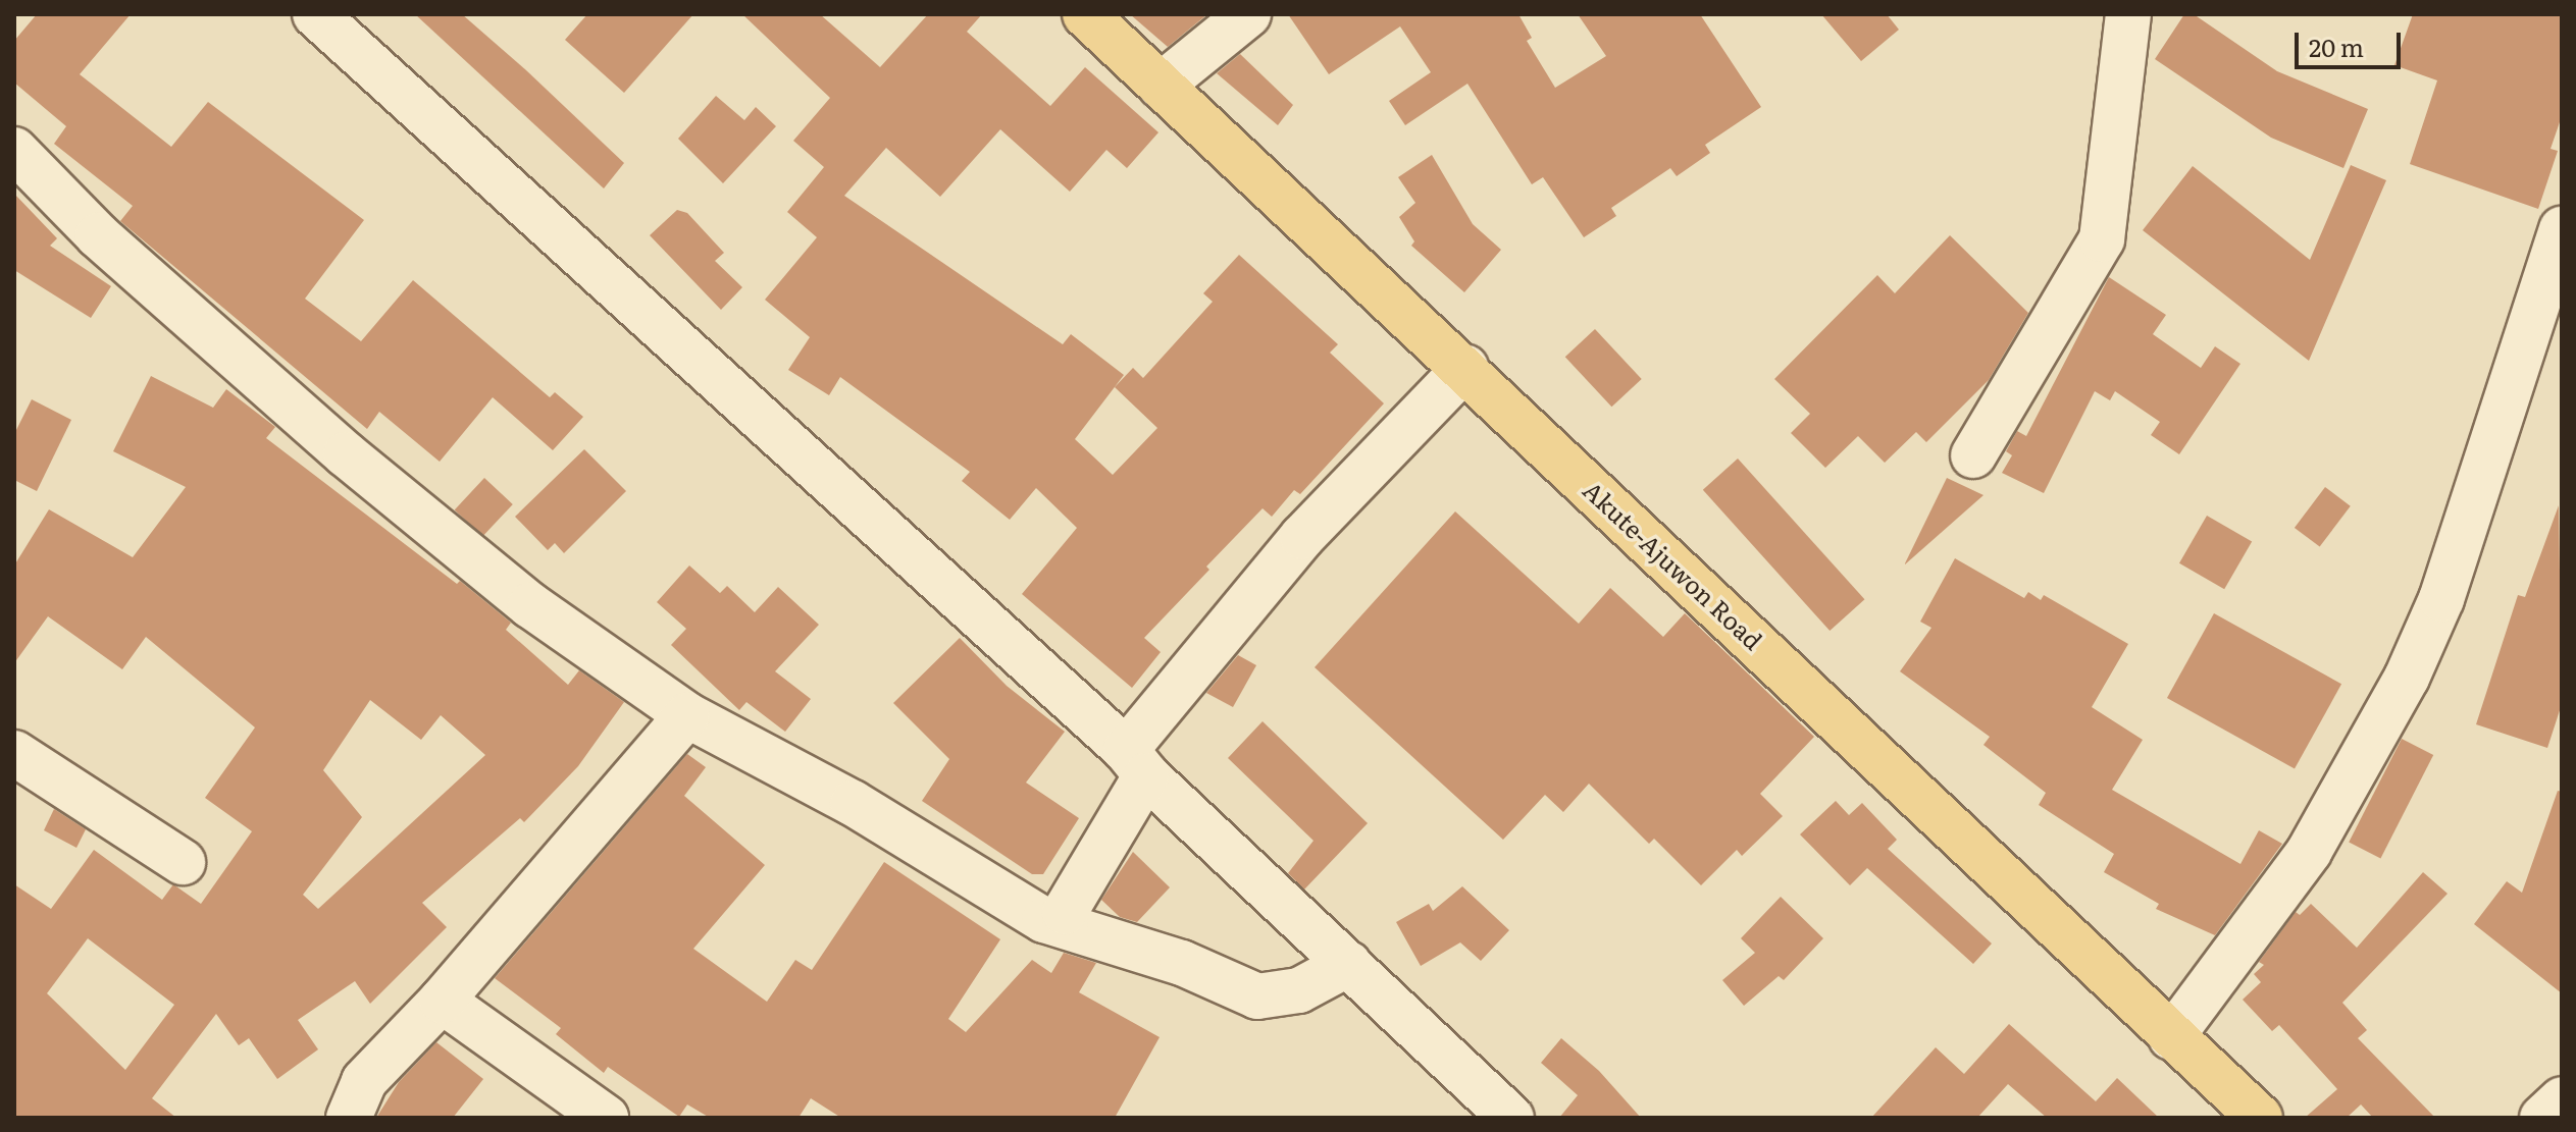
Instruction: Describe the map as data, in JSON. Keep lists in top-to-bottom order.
{
  "streets": {
    "main road": ["Akute-Ajuwon Road"]
  },
  "scale_bar": "20 m"
}
